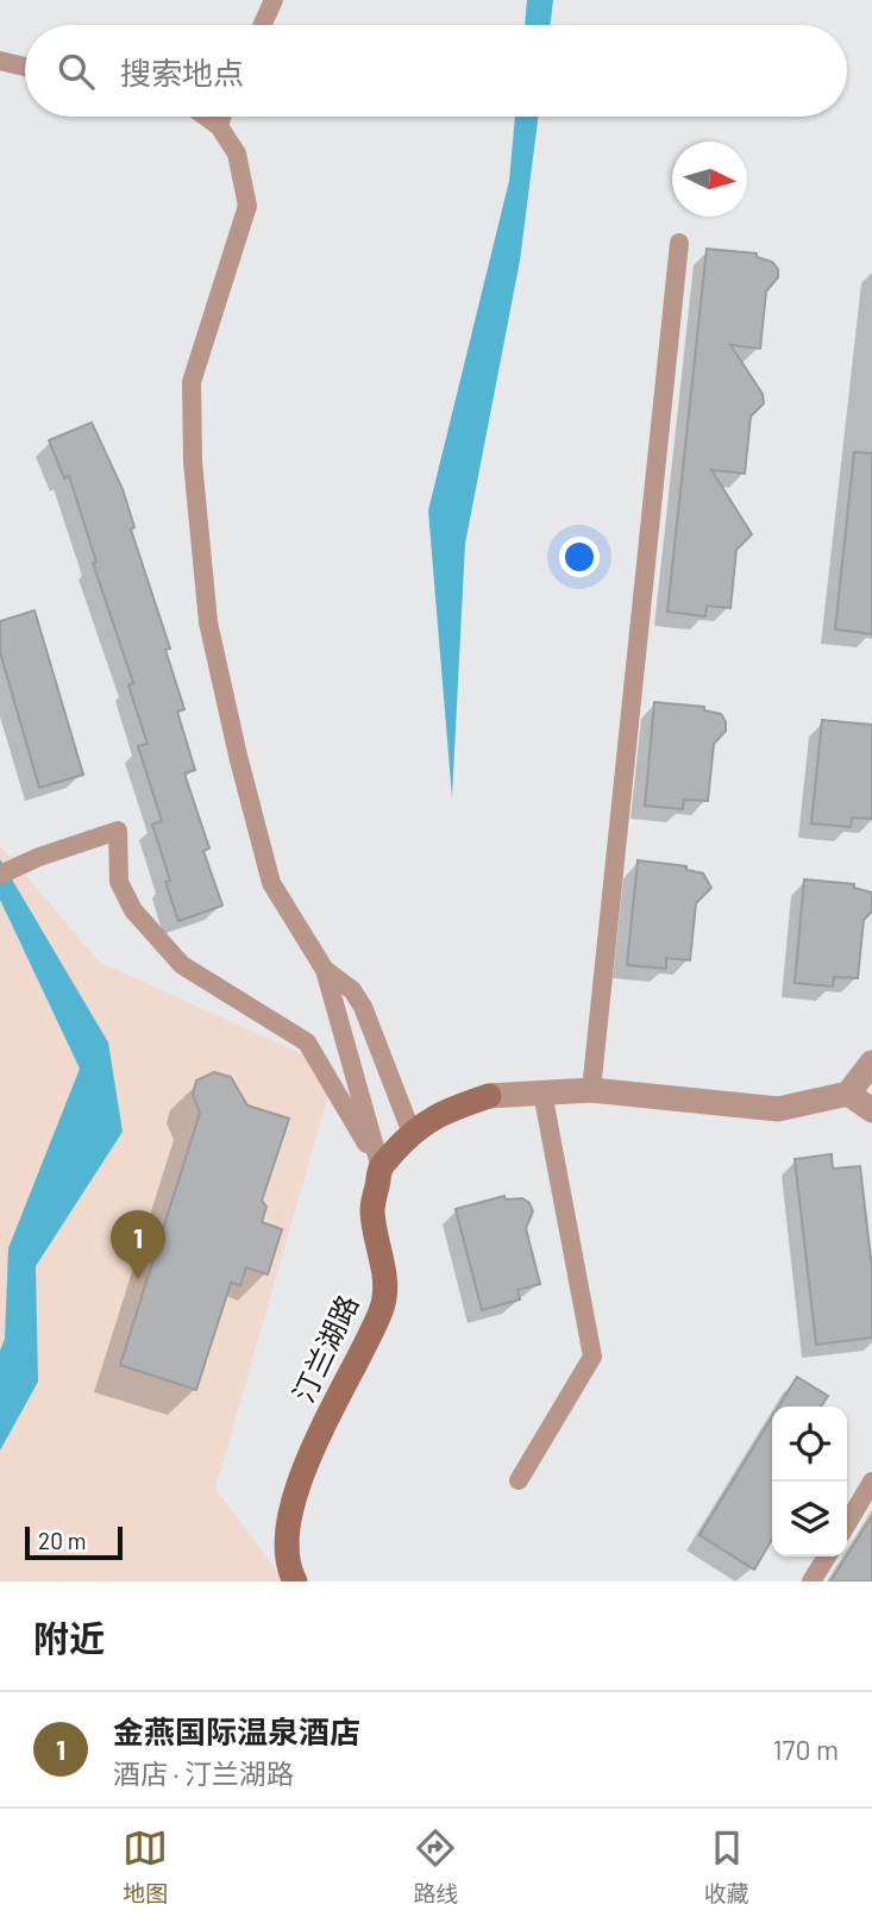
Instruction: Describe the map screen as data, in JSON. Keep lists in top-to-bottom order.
{
  "streets": {
    "street": ["汀兰湖路"]
  },
  "scale_bar": "20 m",
  "north": "right",
  "page": {
    "search": "搜索地点",
    "pins": "1",
    "scale": "20 m",
    "heading": "附近",
    "list": [
      {
        "mark": "1",
        "name": "金燕国际温泉酒店",
        "note": "酒店 · 汀兰湖路",
        "value": "170 m"
      }
    ],
    "nav": ["地图", "路线", "收藏"]
  }
}
